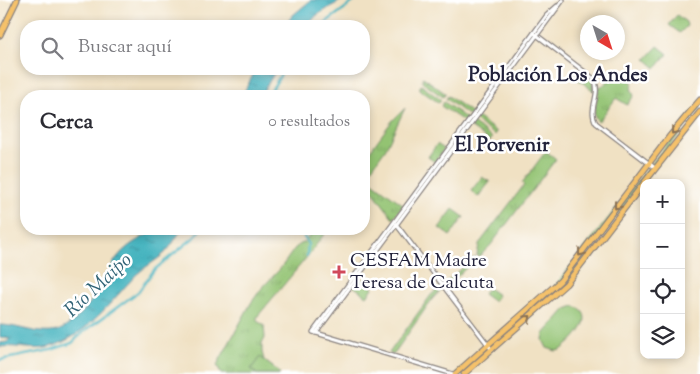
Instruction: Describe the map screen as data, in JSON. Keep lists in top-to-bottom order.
{
  "districts": ["Población Los Andes", "El Porvenir"],
  "water": ["Río Maipo"],
  "places": {
    "health": ["CESFAM Madre Teresa de Calcuta"]
  },
  "north": "bottom right",
  "page": {
    "search": "Buscar aquí",
    "heading": ["Cerca", "0 resultados"],
    "map_buttons": ["+", "−"]
  }
}
